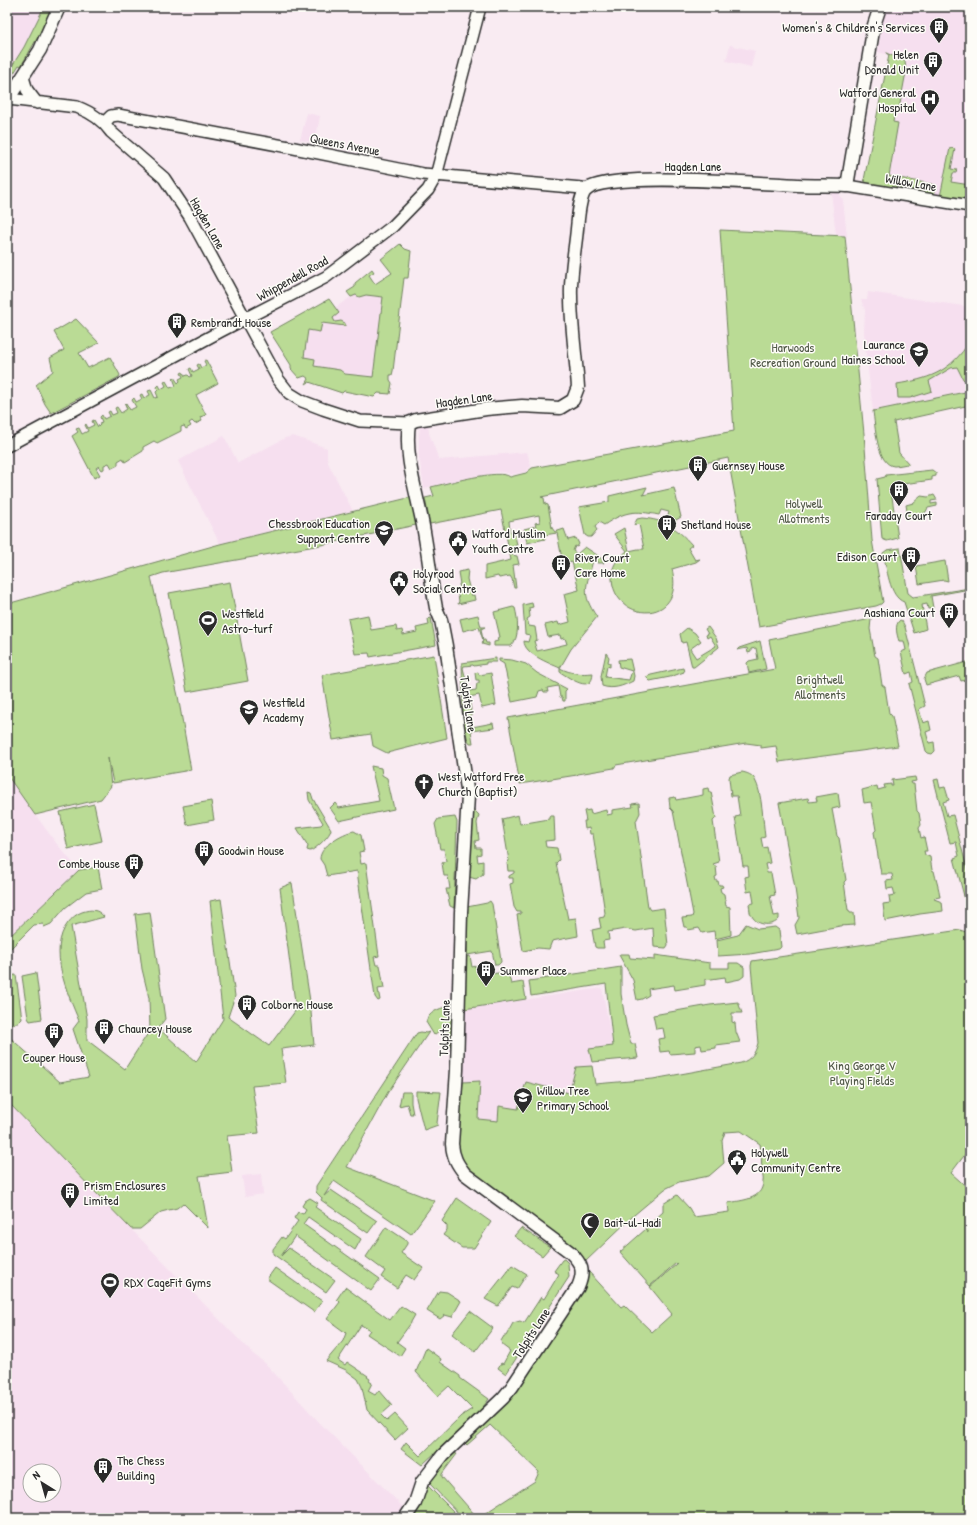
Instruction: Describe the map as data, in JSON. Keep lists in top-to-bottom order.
{
  "streets": {
    "main road": ["Hagden Lane", "Tolpits Lane"],
    "street": ["Queens Avenue", "Willow Lane", "Whippendell Road"]
  },
  "crossings": [
    ["Queens Avenue", "Hagden Lane"],
    ["Queens Avenue", "Whippendell Road"],
    ["Hagden Lane", "Willow Lane"],
    ["Hagden Lane", "Whippendell Road"],
    ["Hagden Lane", "Tolpits Lane"]
  ],
  "parks": [
    "Harwoods Recreation Ground",
    "Holywell Allotments",
    "Brightwell Allotments",
    "King George V Playing FIelds"
  ],
  "places": {
    "building": [
      "Women's & Children's Services",
      "Helen Donald Unit",
      "Rembrandt House",
      "Guernsey House",
      "Faraday Court",
      "Shetland House",
      "Edison Court",
      "River Court Care Home",
      "Aashiana Court",
      "Goodwin House",
      "Combe House",
      "Summer Place",
      "Colborne House",
      "Chauncey House",
      "Couper House",
      "Prism Enclosures Limited",
      "The Chess Building"
    ],
    "hospital": ["Watford General Hospital"],
    "school or university": [
      "Laurance Haines School",
      "Chessbrook Education Support Centre",
      "Westfield Academy",
      "Willow Tree Primary School"
    ],
    "public building": ["Watford Muslim Youth Centre", "Holyrood Social Centre", "Holywell Community Centre"],
    "sports": ["Westfield Astro-turf", "RDX CageFit Gyms"],
    "church": ["West Watford Free Church (Baptist)"],
    "mosque": ["Bait-ul-Hadi"]
  },
  "north": "top left"
}
